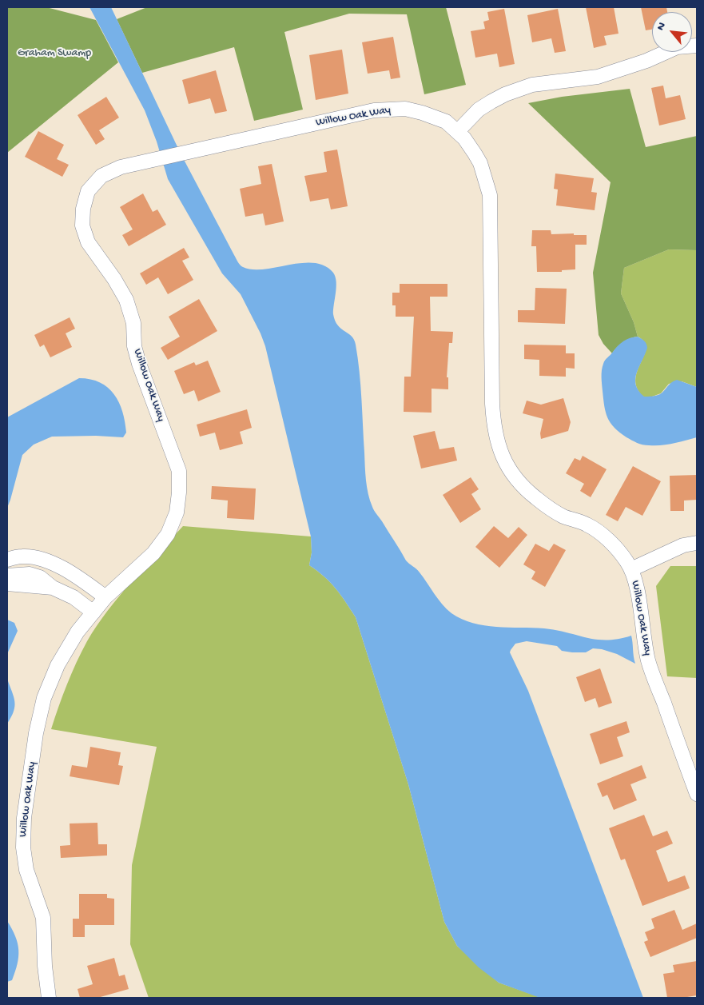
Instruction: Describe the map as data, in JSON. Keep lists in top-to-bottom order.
{
  "streets": {
    "street": ["Willow Oak Way"]
  },
  "parks": ["Graham Swamp"],
  "north": "top left"
}
